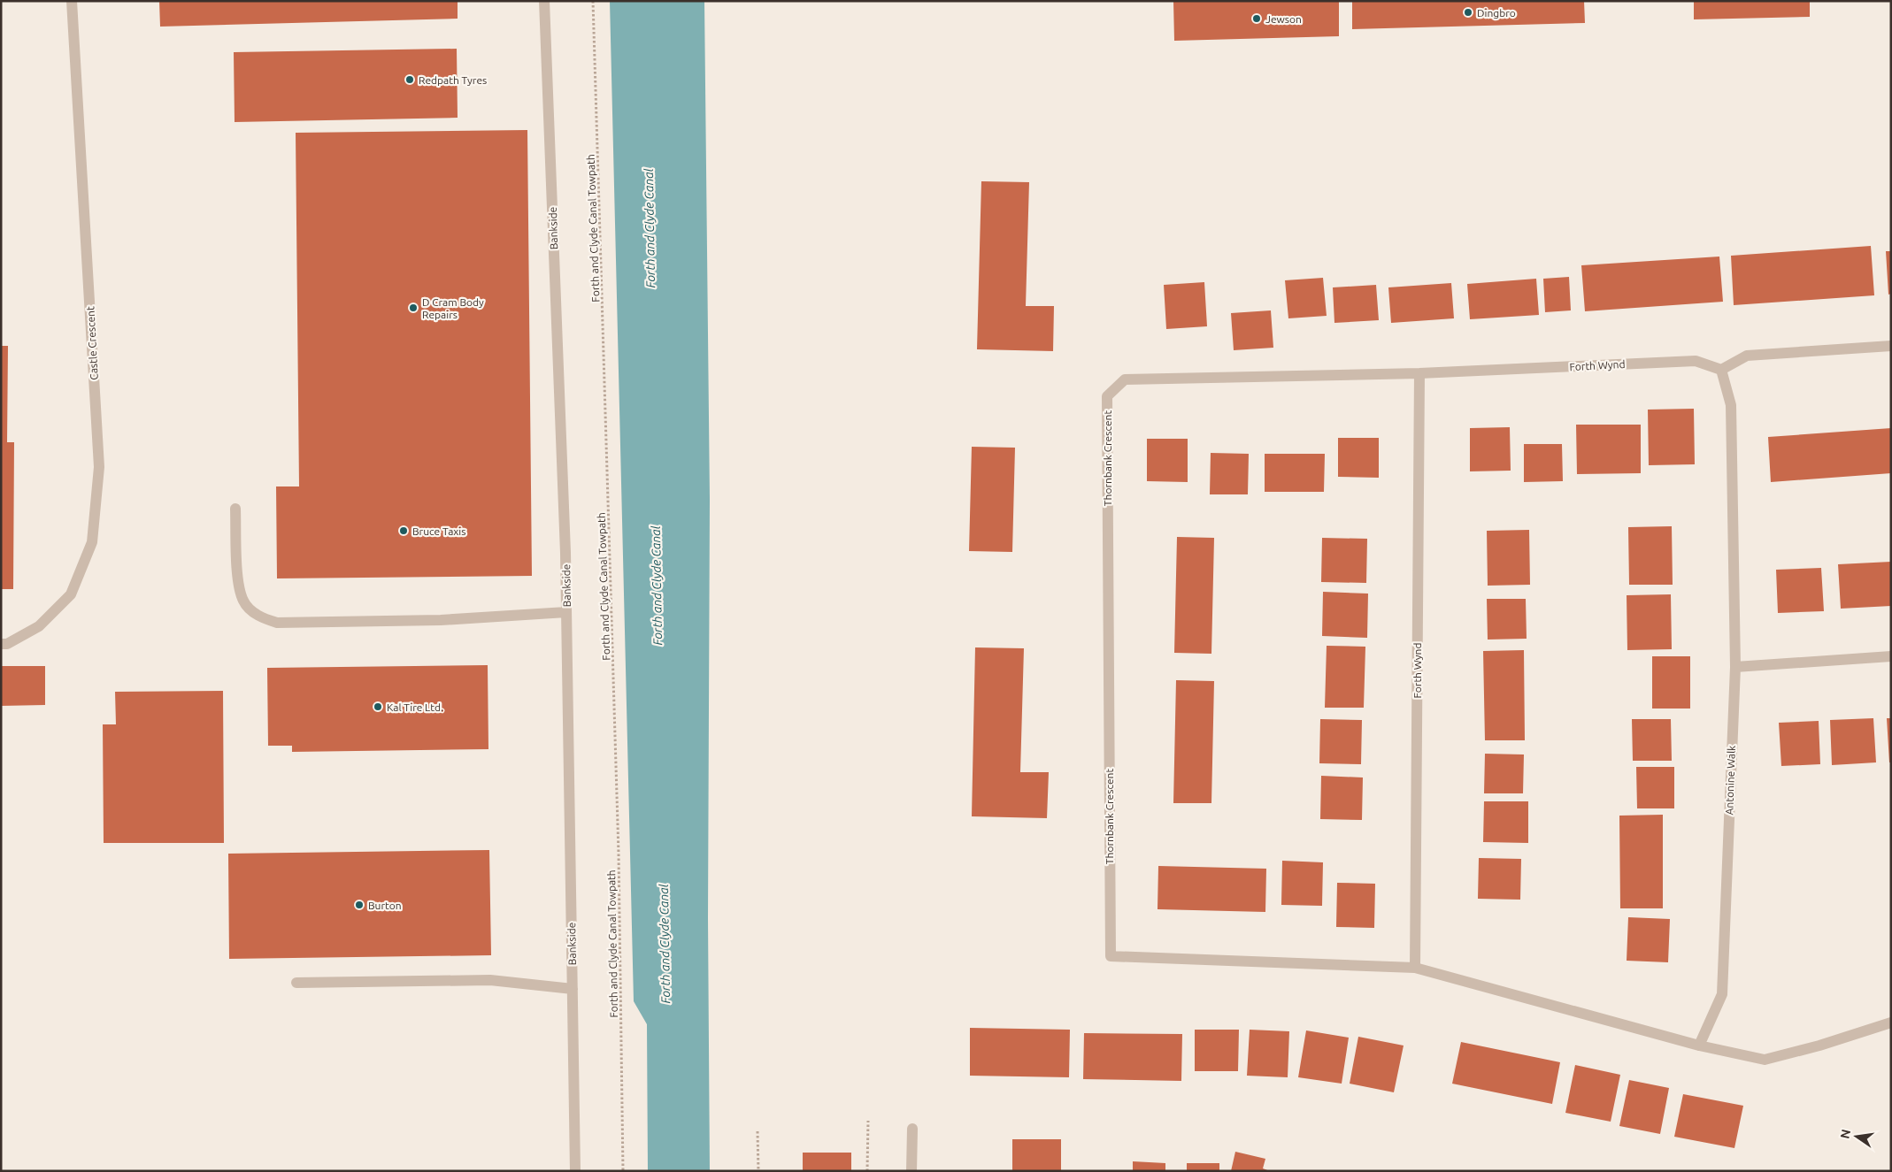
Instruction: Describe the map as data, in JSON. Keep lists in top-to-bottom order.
{
  "streets": {
    "street": [
      "Bankside",
      "Castle Crescent",
      "Forth Wynd",
      "Thornbank Crescent",
      "Antonine Walk"
    ],
    "path": ["Forth and Clyde Canal Towpath"]
  },
  "crossings": [
    ["Forth Wynd", "Thornbank Crescent"]
  ],
  "water": ["Forth and Clyde Canal"],
  "places": [
    "Dingbro",
    "Jewson",
    "Redpath Tyres",
    "D Cram Body Repairs",
    "Bruce Taxis",
    "Kal Tire Ltd.",
    "Burton"
  ],
  "north": "left"
}
